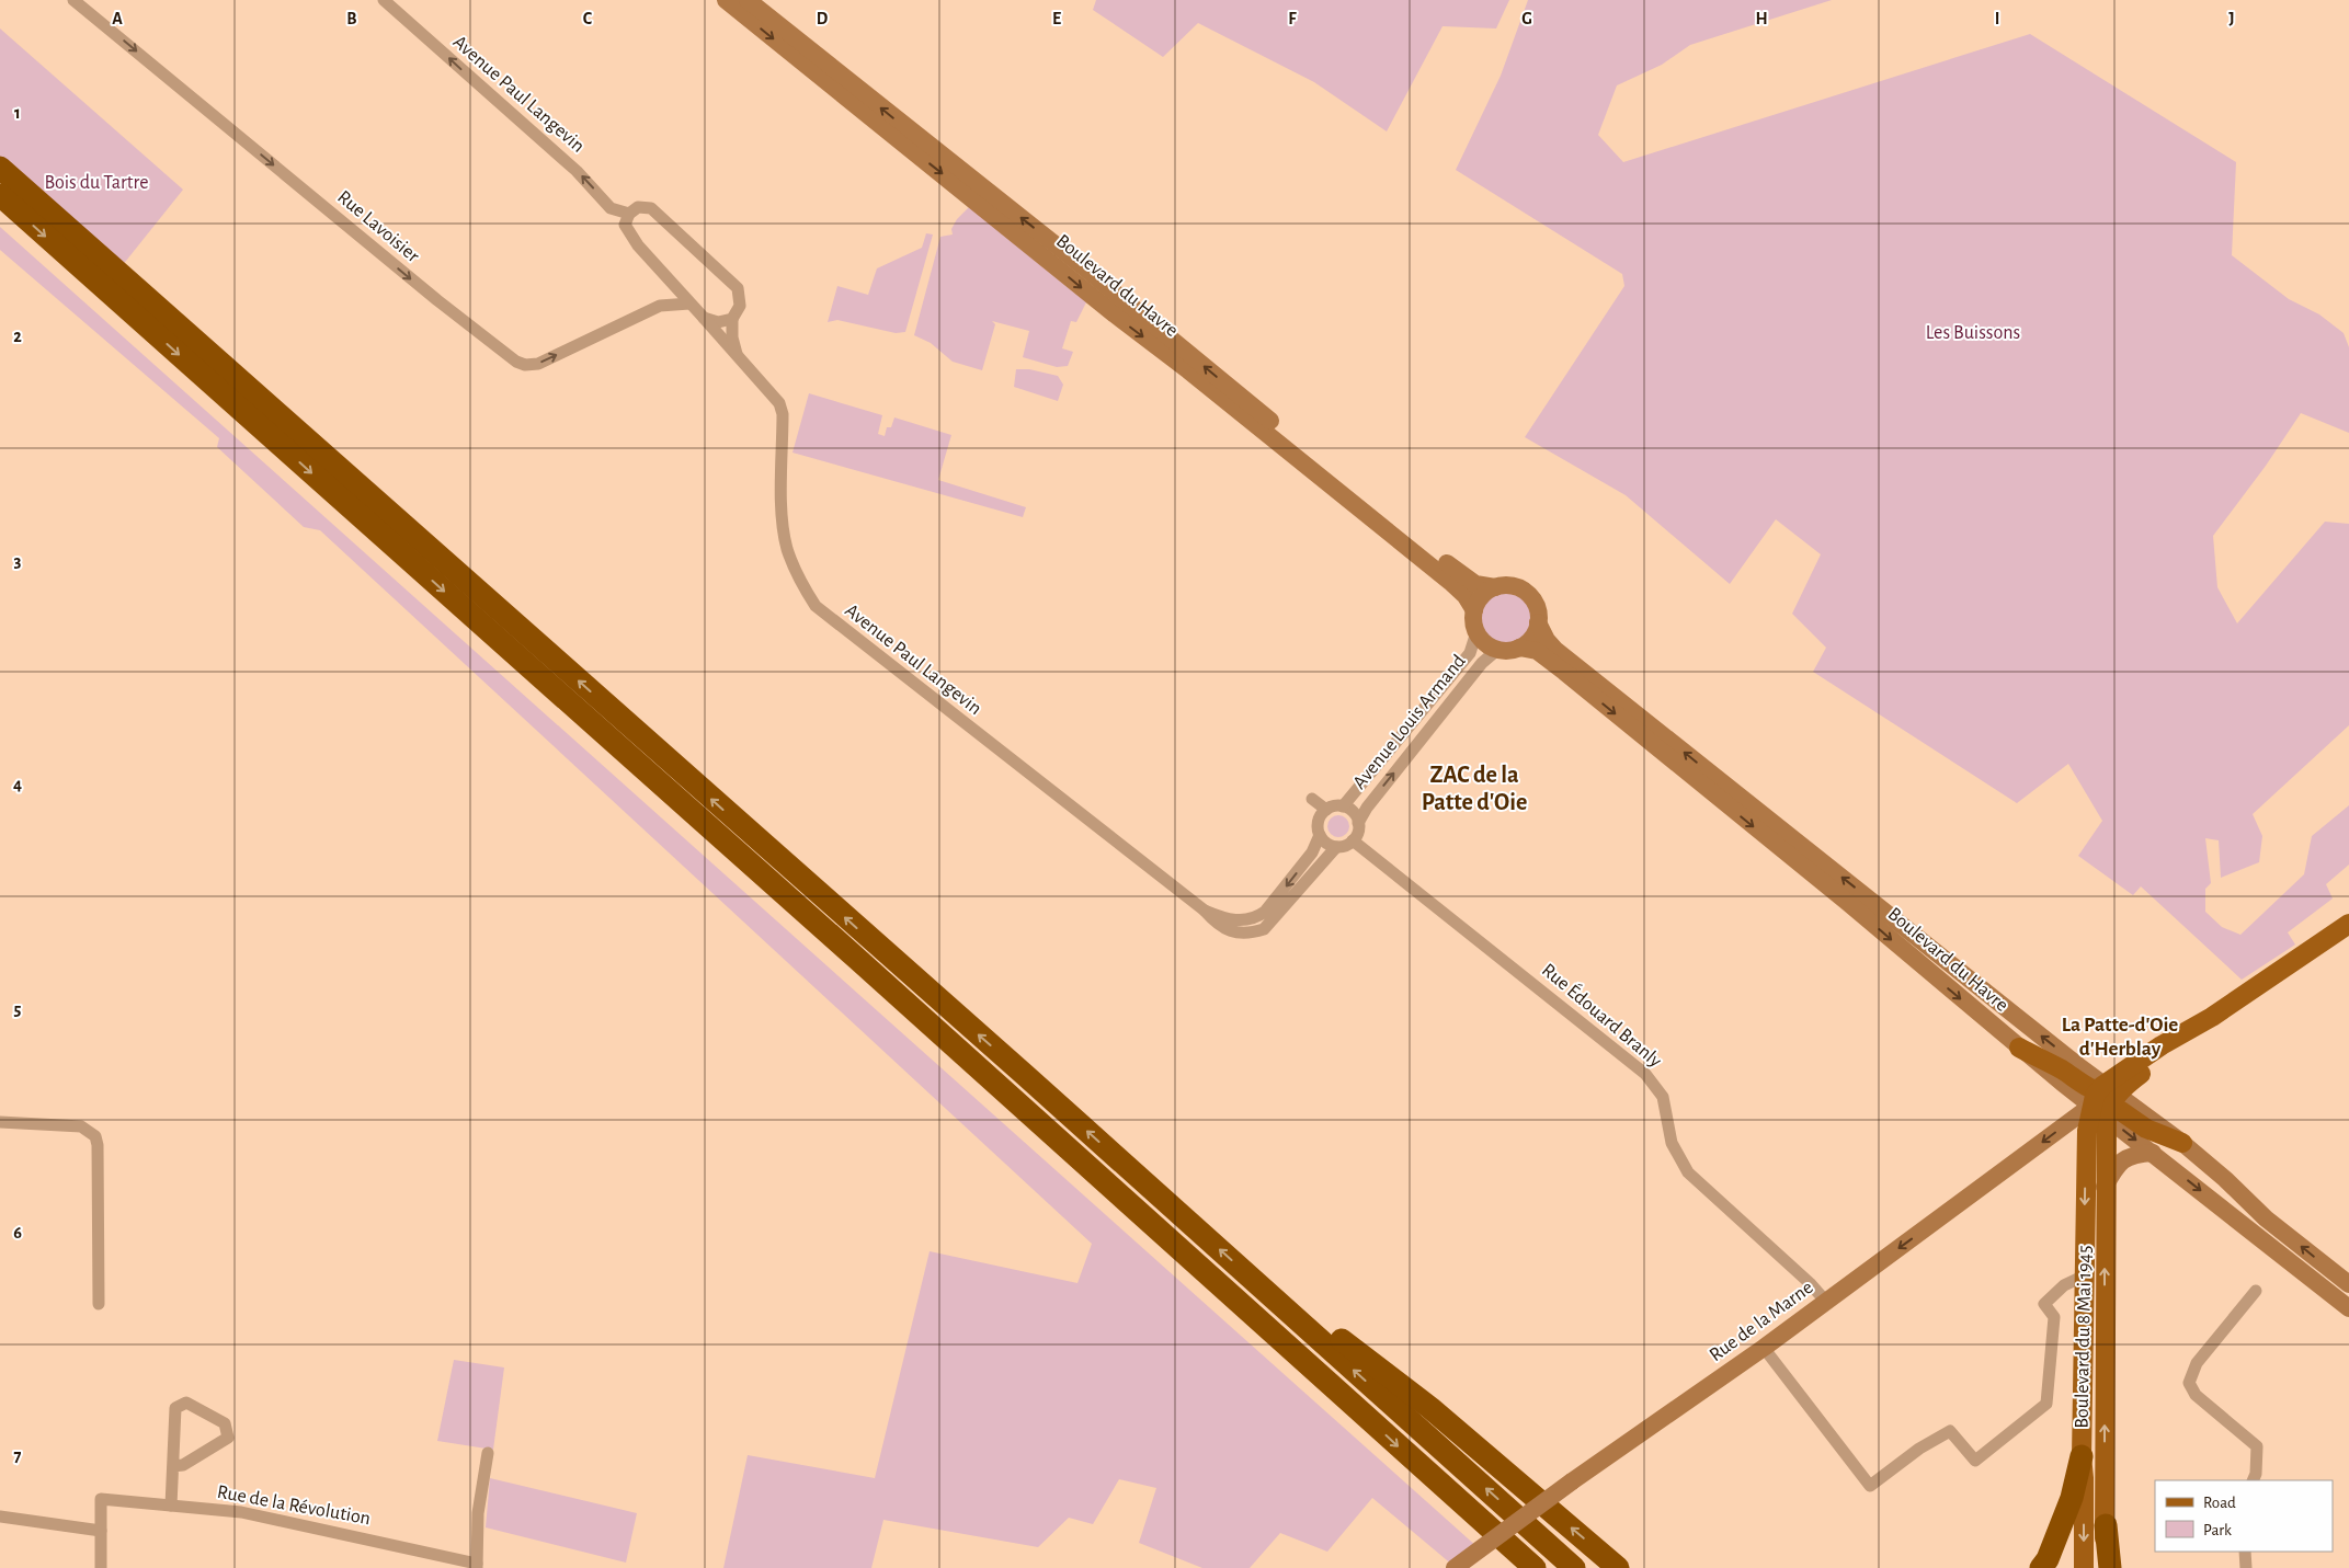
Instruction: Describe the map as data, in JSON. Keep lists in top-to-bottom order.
{
  "streets": {
    "main road": ["Boulevard du Havre", "Rue de la Marne", "Boulevard du 8 Mai 1945"],
    "street": [
      "Avenue Paul Langevin",
      "Rue Lavoisier",
      "Avenue Louis Armand",
      "Rue Édouard Branly",
      "Rue de la Révolution"
    ]
  },
  "crossings": [
    ["Avenue Paul Langevin", "Rue Lavoisier"],
    ["Boulevard du Havre", "Avenue Louis Armand"],
    ["Boulevard du Havre", "Rue de la Marne"],
    ["Boulevard du Havre", "Boulevard du 8 Mai 1945"],
    ["Avenue Louis Armand", "Rue Édouard Branly"],
    ["Rue Édouard Branly", "Rue de la Marne"],
    ["Rue de la Marne", "Boulevard du 8 Mai 1945"]
  ],
  "one_way": ["Rue Lavoisier", "Rue de la Marne"],
  "districts": ["ZAC de la Patte d'Oie", "La Patte-d'Oie d'Herblay"],
  "parks": ["Bois du Tartre", "Les Buissons"],
  "legend": ["Road", "Park"],
  "grid": {
    "columns": [
      "A",
      "B",
      "C",
      "D",
      "E",
      "F",
      "G",
      "H",
      "I",
      "J"
    ],
    "rows": [
      "1",
      "2",
      "3",
      "4",
      "5",
      "6",
      "7"
    ]
  }
}
